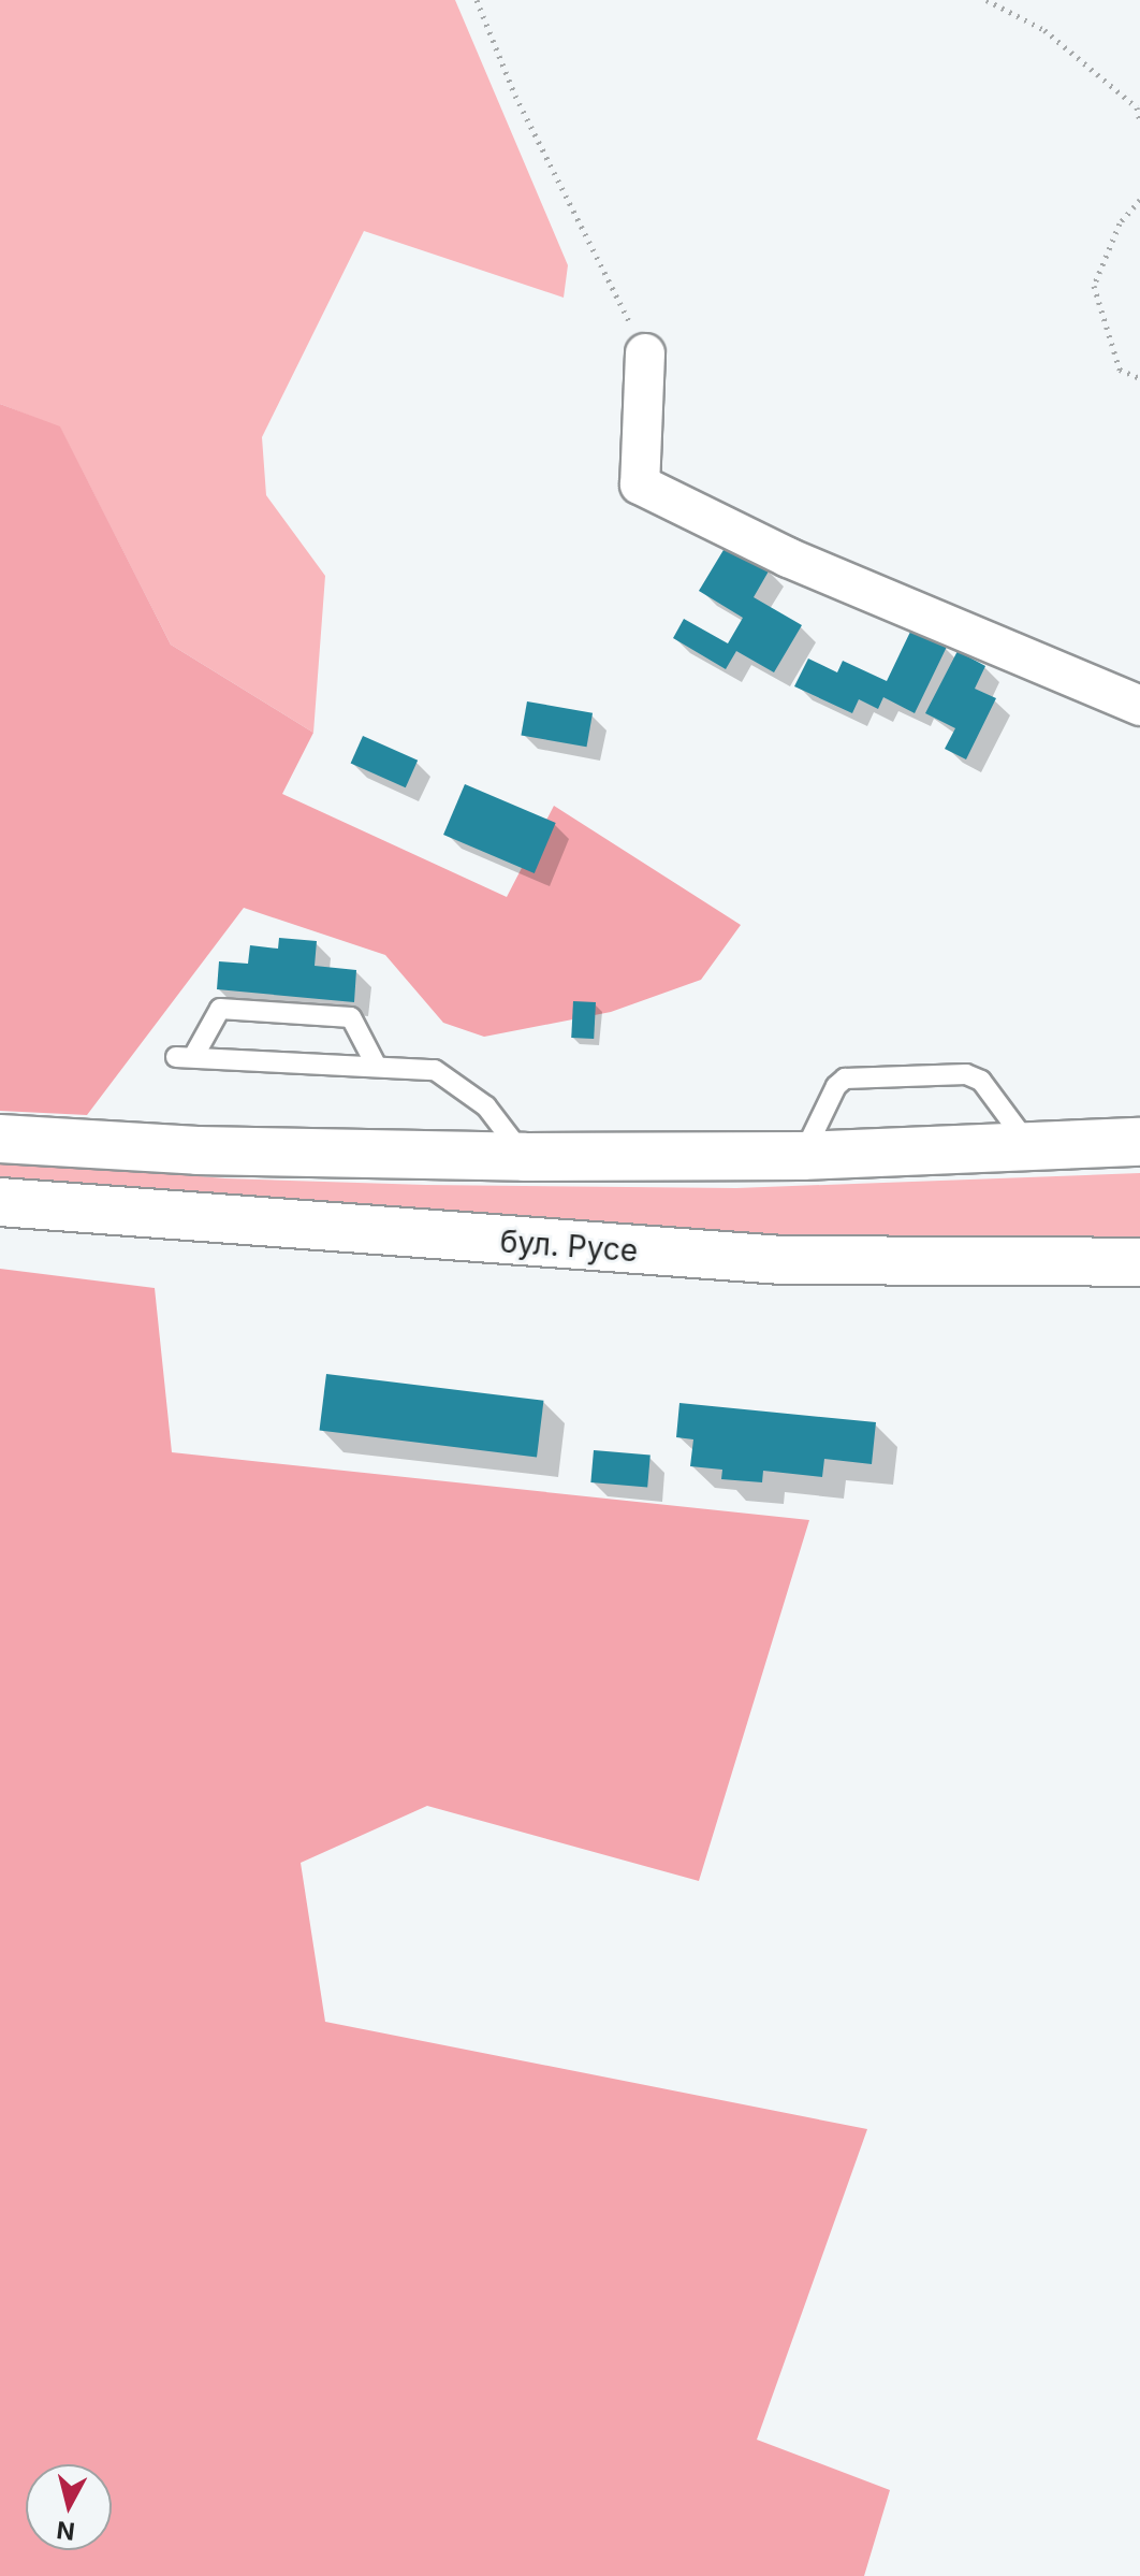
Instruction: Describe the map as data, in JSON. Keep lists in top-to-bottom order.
{
  "streets": {
    "main road": ["бул. Русе"]
  },
  "north": "bottom"
}
